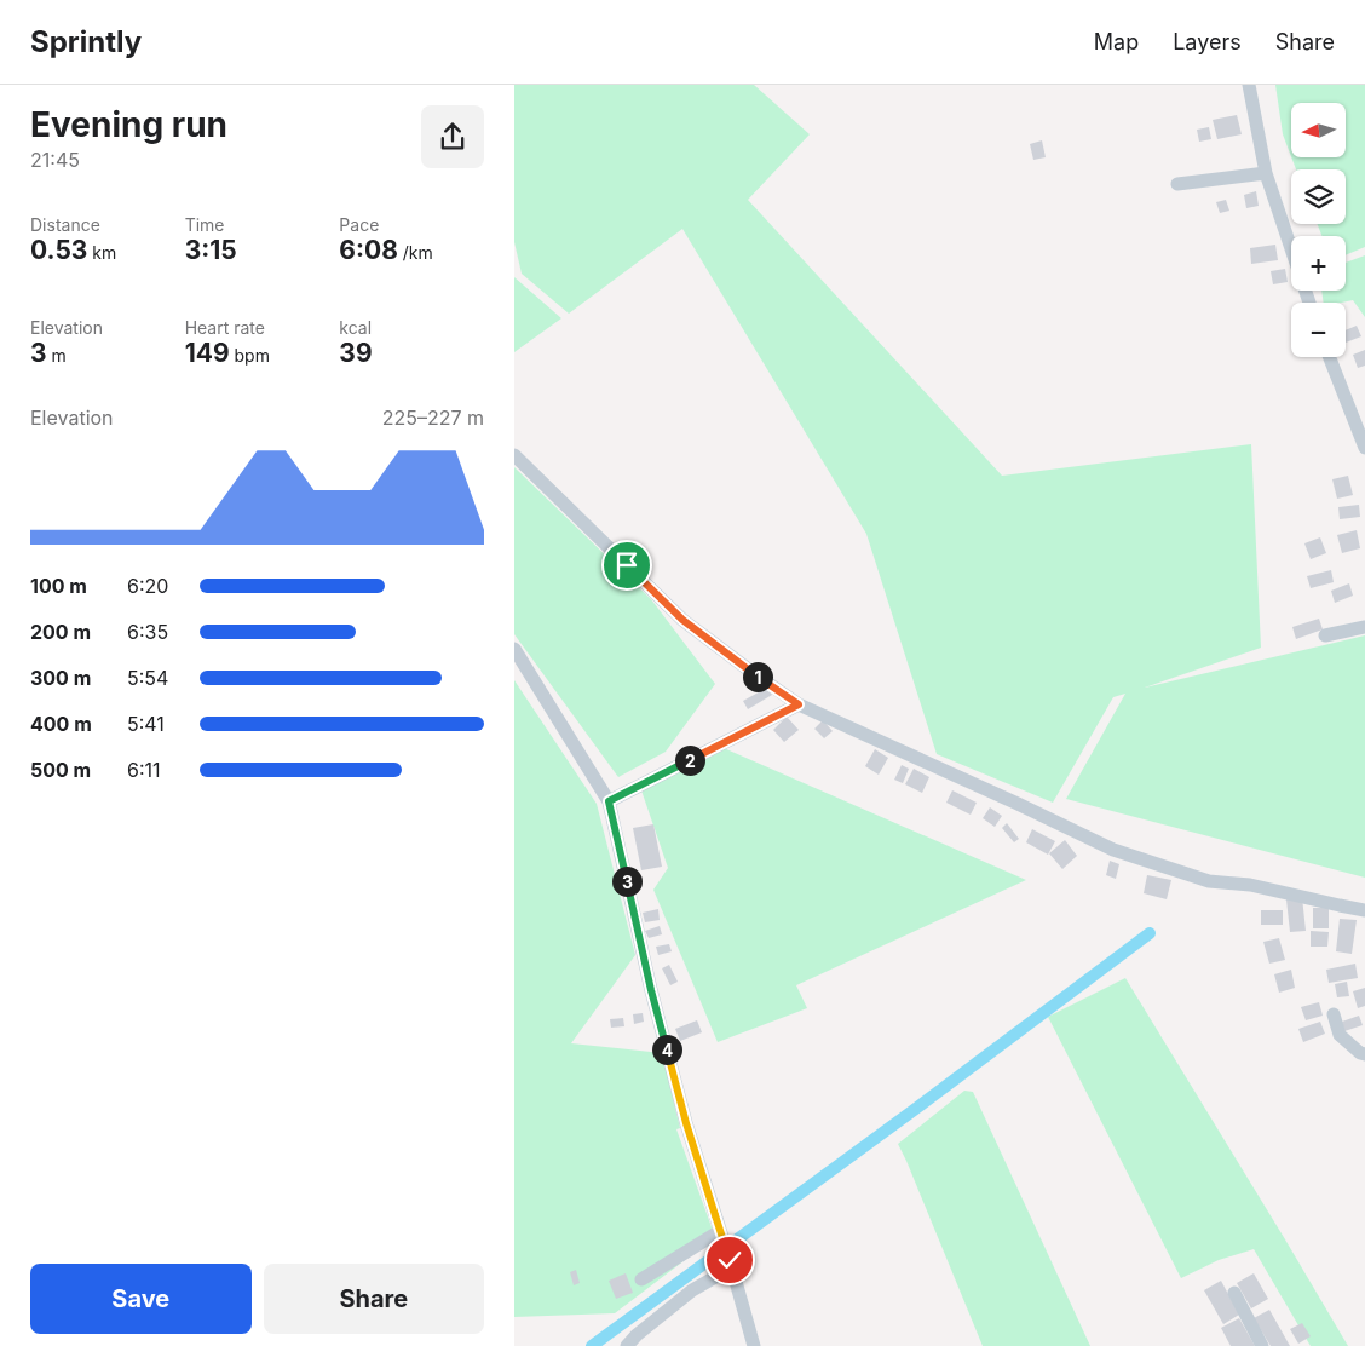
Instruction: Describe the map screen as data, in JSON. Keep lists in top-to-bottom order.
{
  "north": "left",
  "page": {
    "header": "Sprintly",
    "nav": ["Map", "Layers", "Share"],
    "heading": ["Evening run", "21:45"],
    "map_buttons": ["+", "−"],
    "stats": [
      ["Distance", "0.53 km"],
      ["Time", "3:15"],
      ["Pace", "6:08 /km"],
      ["Elevation", "3 m"],
      ["Heart rate", "149 bpm"],
      ["kcal", "39"]
    ],
    "chart": ["Elevation", "225–227 m"],
    "list": [
      {
        "name": "100 m",
        "note": "6:20"
      },
      {
        "name": "200 m",
        "note": "6:35"
      },
      {
        "name": "300 m",
        "note": "5:54"
      },
      {
        "name": "400 m",
        "note": "5:41"
      },
      {
        "name": "500 m",
        "note": "6:11"
      }
    ],
    "pins": [
      "1",
      "2",
      "3",
      "4"
    ],
    "buttons": ["Save", "Share"]
  }
}
